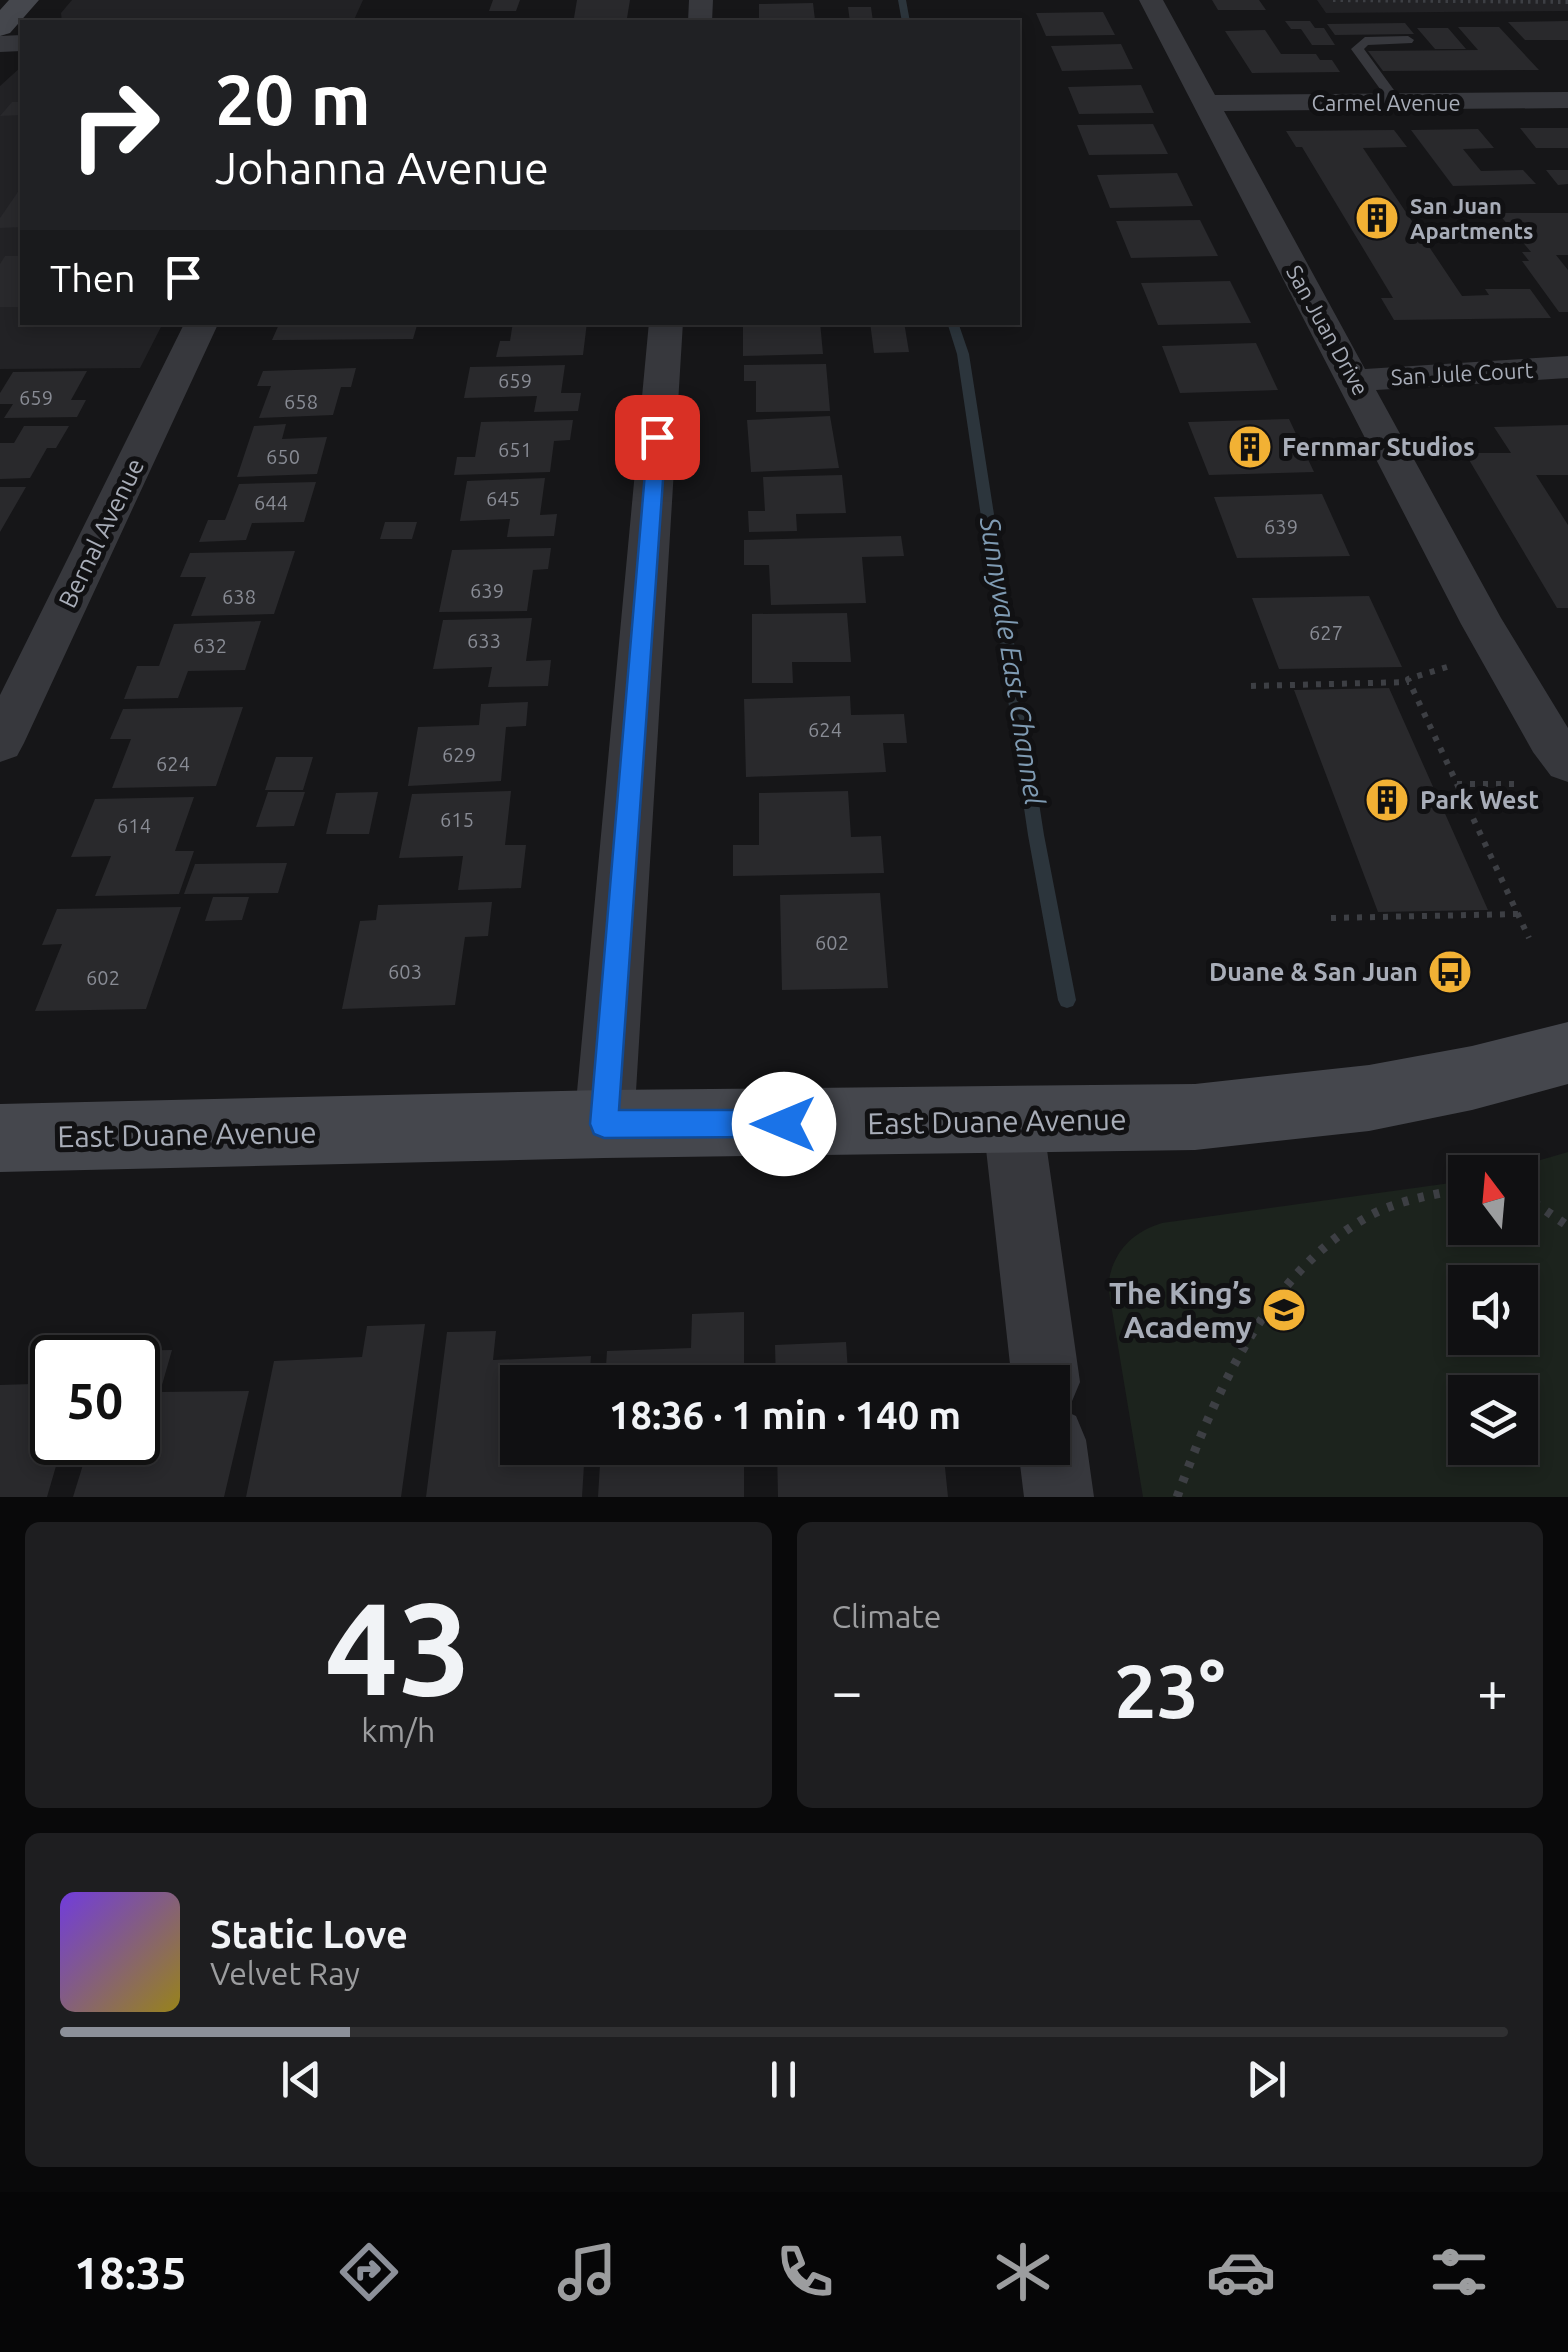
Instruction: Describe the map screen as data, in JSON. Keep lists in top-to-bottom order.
{
  "streets": {
    "main road": ["East Duane Avenue"],
    "street": [
      "Carmel Avenue",
      "San Juan Drive",
      "San Jule Court",
      "Bernal Avenue"
    ]
  },
  "crossings": [
    ["Carmel Avenue", "San Juan Drive"],
    ["San Juan Drive", "San Jule Court"]
  ],
  "water": ["Sunnyvale East Channel"],
  "places": {
    "building": ["San Juan Apartments", "Fernmar Studios", "Park West"],
    "bus stop": ["Duane & San Juan"],
    "school or university": ["The King’s Academy"]
  },
  "house_numbers": [
    "659",
    "659",
    "658",
    "651",
    "650",
    "645",
    "644",
    "639",
    "639",
    "638",
    "627",
    "633",
    "632",
    "624",
    "629",
    "624",
    "615",
    "614",
    "602",
    "603",
    "602"
  ],
  "north": "top",
  "page": {
    "turn": ["20 m", "Johanna Avenue"],
    "then": "Then",
    "limit": "50",
    "trip": "18:36 · 1 min · 140 m",
    "tile": [
      ["43", "km/h"],
      "Climate"
    ],
    "heat": ["−", "23°", "+"],
    "song": ["Static Love", "Velvet Ray"],
    "tabs": "18:35"
  }
}
